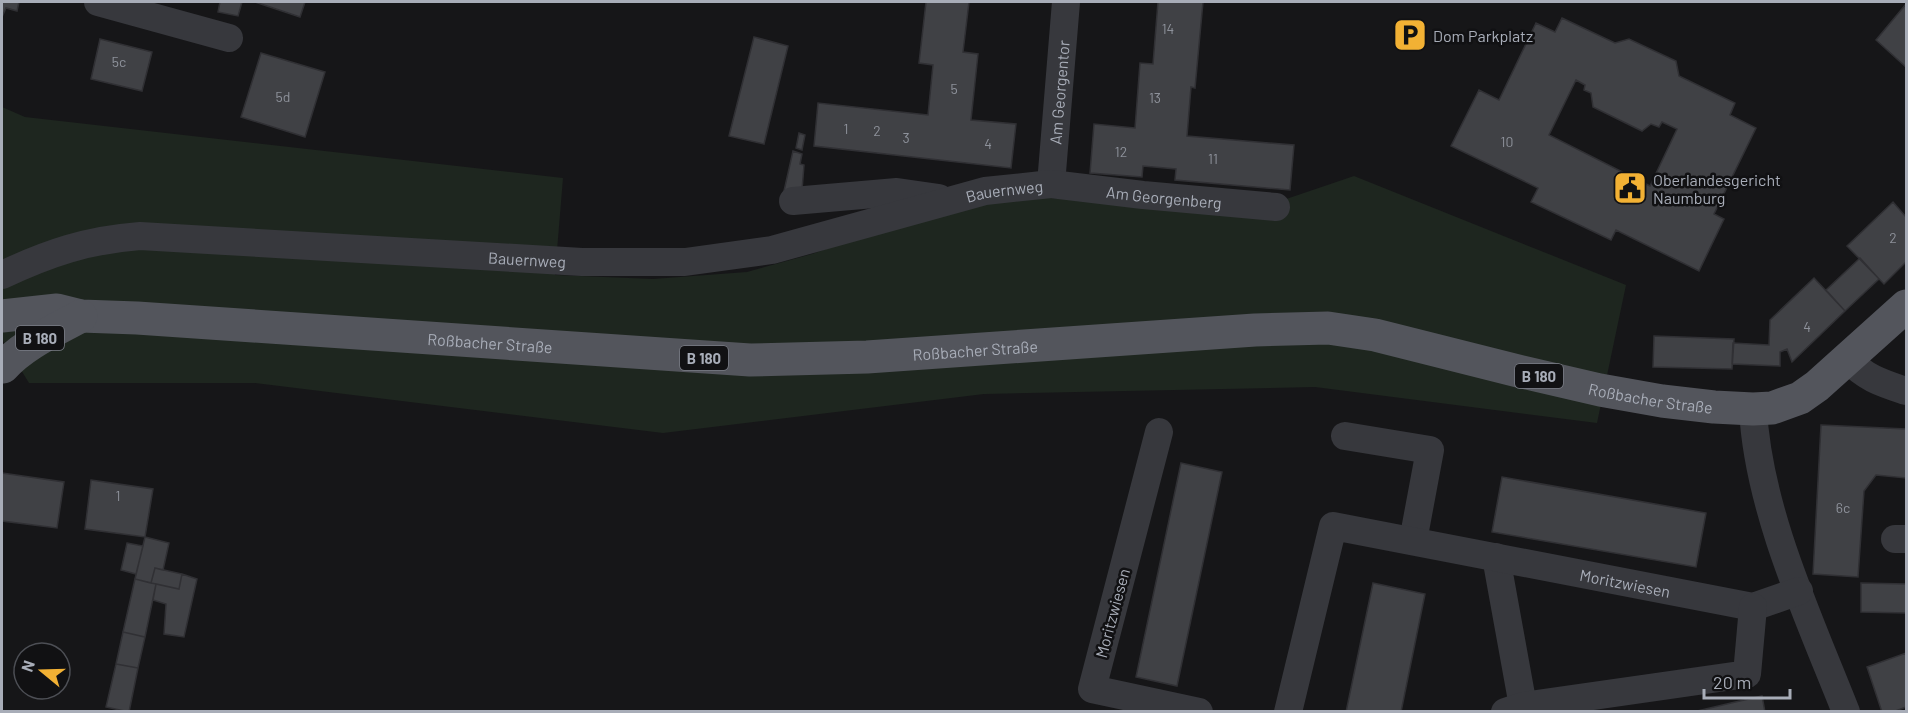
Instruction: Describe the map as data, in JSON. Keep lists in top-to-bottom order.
{
  "streets": {
    "main road": ["B 180", "Roßbacher Straße"],
    "street": [
      "Am Georgentor",
      "Bauernweg",
      "Am Georgenberg",
      "Moritzwiesen"
    ]
  },
  "crossings": [
    ["Am Georgentor", "Bauernweg"],
    ["Am Georgentor", "Am Georgenberg"],
    ["Bauernweg", "Am Georgenberg"],
    ["B 180", "Roßbacher Straße"]
  ],
  "places": {
    "parking": ["Dom Parkplatz"],
    "public building": ["Oberlandesgericht Naumburg"]
  },
  "house_numbers": [
    "14",
    "5c",
    "5",
    "5d",
    "13",
    "1",
    "2",
    "3",
    "10",
    "4",
    "12",
    "11",
    "2",
    "4",
    "1",
    "6c"
  ],
  "scale_bar": "20 m",
  "north": "left"
}
